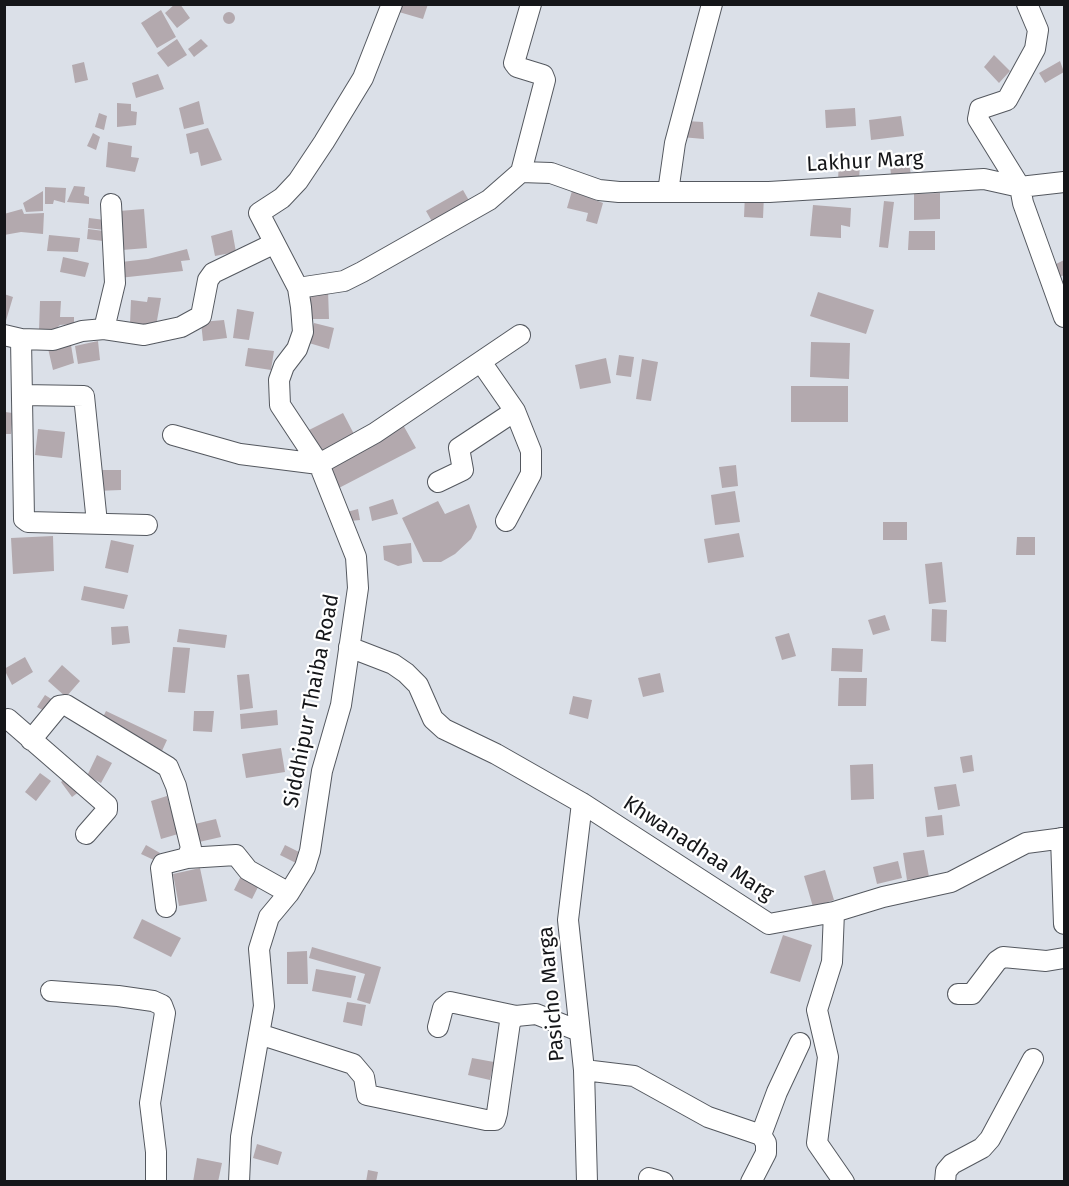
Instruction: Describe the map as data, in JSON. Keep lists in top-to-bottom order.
{
  "streets": {
    "street": [
      "Lakhur Marg",
      "Siddhipur Thaiba Road",
      "Khwanadhaa Marg",
      "Pasicho Marga"
    ]
  },
  "crossings": [
    ["Siddhipur Thaiba Road", "Khwanadhaa Marg"],
    ["Khwanadhaa Marg", "Pasicho Marga"]
  ]
}
